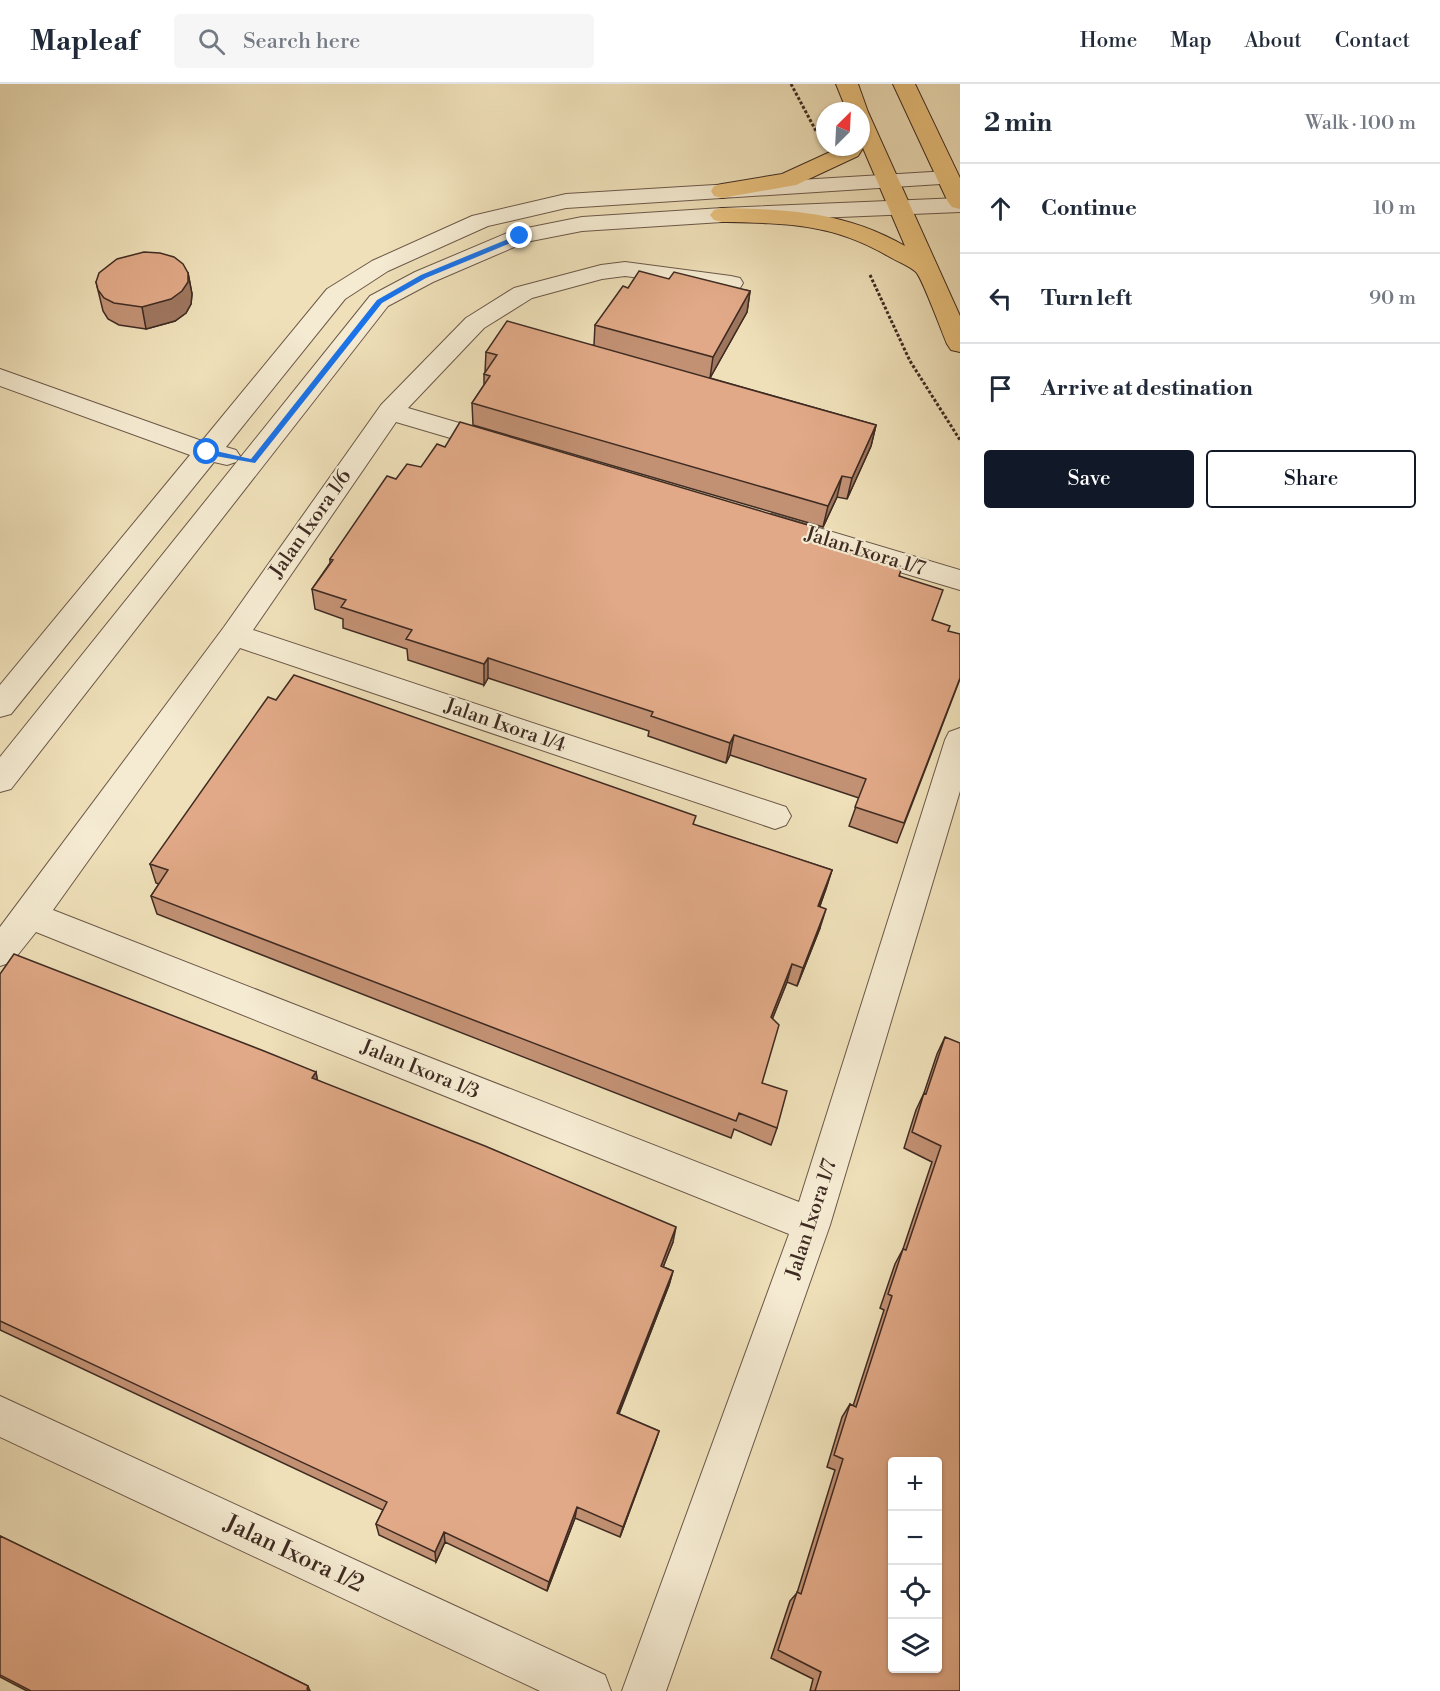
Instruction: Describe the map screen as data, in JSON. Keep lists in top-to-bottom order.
{
  "streets": {
    "street": [
      "Jalan Ixora 1/6",
      "Jalan Ixora 1/7",
      "Jalan Ixora 1/4",
      "Jalan Ixora 1/3",
      "Jalan Ixora 1/2"
    ]
  },
  "crossings": [
    ["Jalan Ixora 1/6", "Jalan Ixora 1/4"],
    ["Jalan Ixora 1/6", "Jalan Ixora 1/3"],
    ["Jalan Ixora 1/7", "Jalan Ixora 1/3"]
  ],
  "north": "top right",
  "page": {
    "header": "Mapleaf",
    "search": "Search here",
    "nav": [
      "Home",
      "Map",
      "About",
      "Contact"
    ],
    "heading": ["2 min", "Walk · 100 m"],
    "list": [
      ["Continue", "10 m"],
      ["Turn left", "90 m"],
      "Arrive at destination"
    ],
    "buttons": ["Save", "Share"],
    "map_buttons": ["+", "−"]
  }
}
